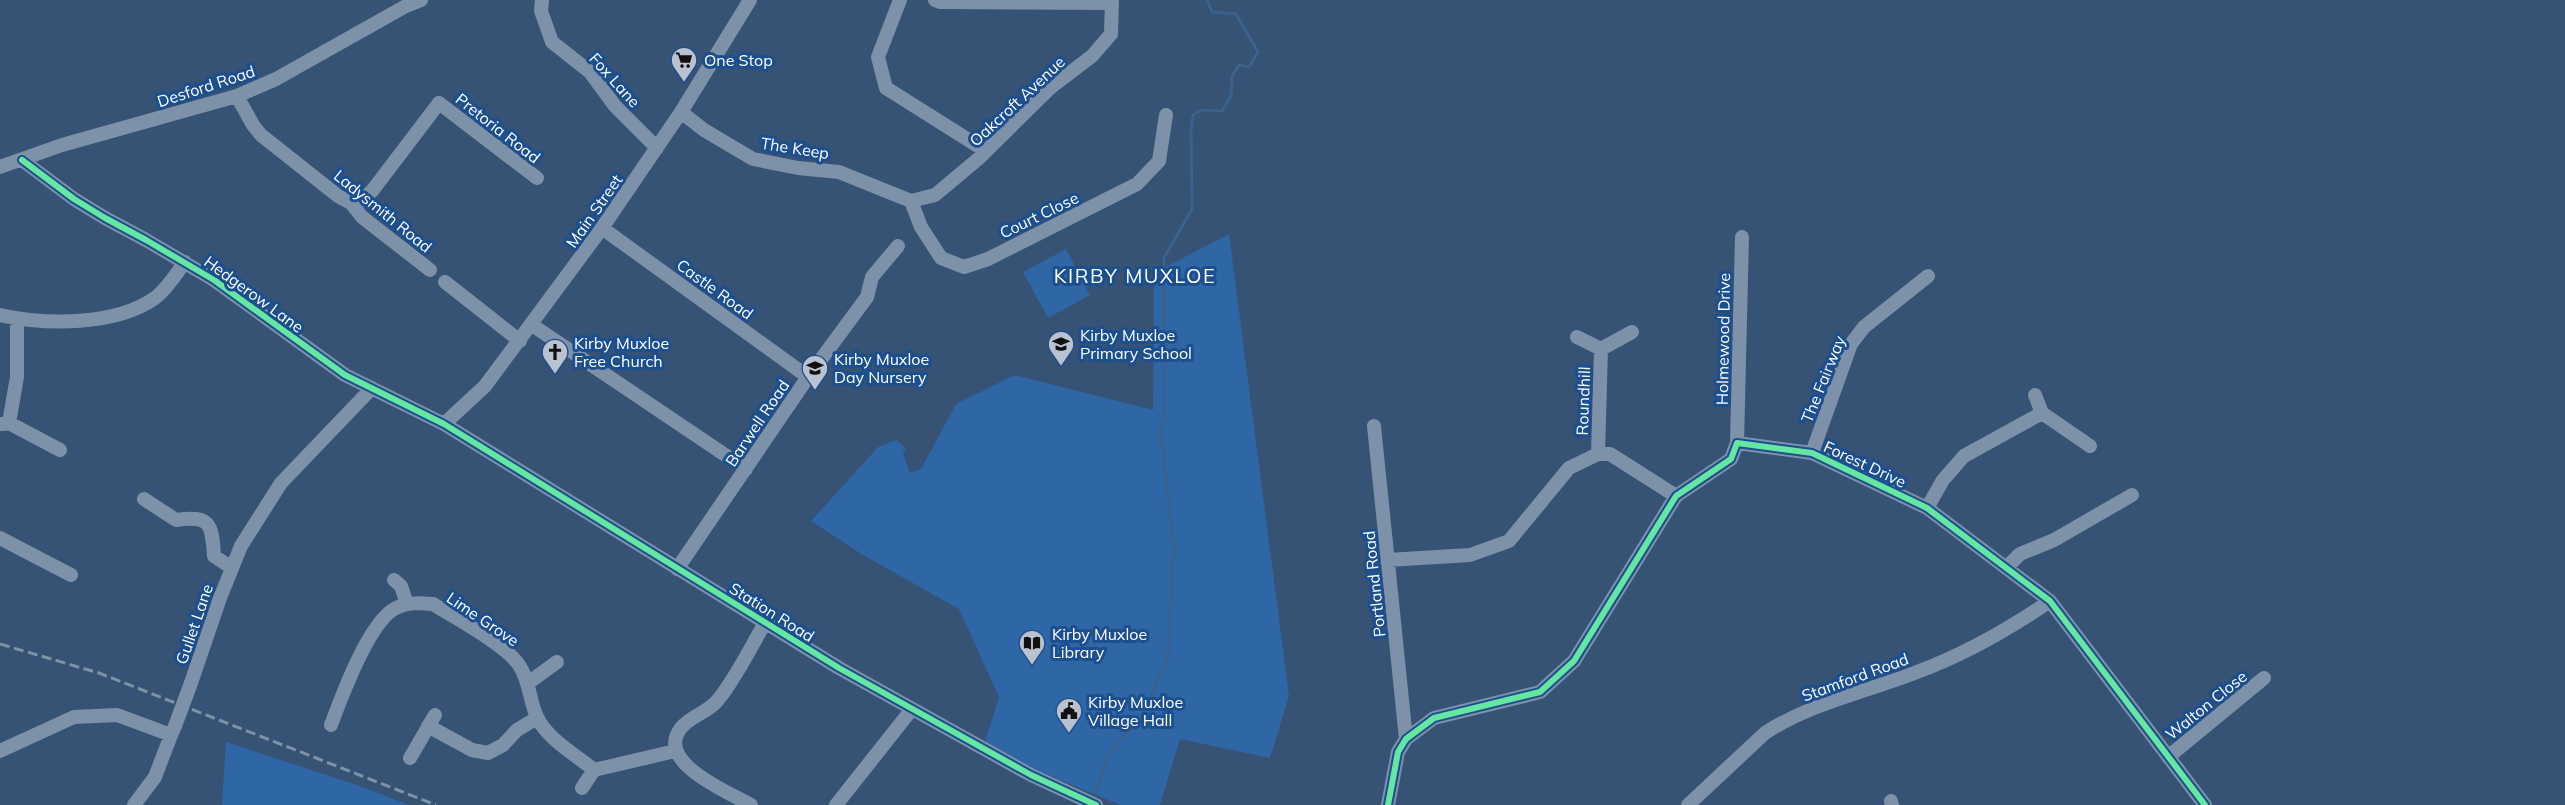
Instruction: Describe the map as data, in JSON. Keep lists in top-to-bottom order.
{
  "streets": {
    "street": [
      "Fox Lane",
      "Desford Road",
      "Oakcroft Avenue",
      "Pretoria Road",
      "The Keep",
      "Ladysmith Road",
      "Main Street",
      "Court Close",
      "Castle Road",
      "Hedgerow Lane",
      "Holmewood Drive",
      "The Fairway",
      "Roundhill",
      "Barwell Road",
      "Forest Drive",
      "Portland Road",
      "Station Road",
      "Lime Grove",
      "Gullet Lane",
      "Stamford Road",
      "Walton Close"
    ]
  },
  "crossings": [
    ["Fox Lane", "Main Street"],
    ["Desford Road", "Ladysmith Road"],
    ["Desford Road", "Hedgerow Lane"],
    ["Oakcroft Avenue", "The Keep"],
    ["Oakcroft Avenue", "Court Close"],
    ["Pretoria Road", "Ladysmith Road"],
    ["The Keep", "Main Street"],
    ["The Keep", "Court Close"],
    ["Main Street", "Castle Road"],
    ["Main Street", "Hedgerow Lane"],
    ["Main Street", "Station Road"],
    ["Castle Road", "Barwell Road"],
    ["Hedgerow Lane", "Station Road"],
    ["Hedgerow Lane", "Gullet Lane"],
    ["Holmewood Drive", "Forest Drive"],
    ["The Fairway", "Forest Drive"],
    ["Barwell Road", "Station Road"],
    ["Forest Drive", "Stamford Road"],
    ["Forest Drive", "Walton Close"]
  ],
  "districts": ["KIRBY MUXLOE"],
  "places": {
    "supermarket": ["One Stop"],
    "school or university": ["Kirby Muxloe Primary School", "Kirby Muxloe Day Nursery"],
    "church": ["Kirby Muxloe Free Church"],
    "library": ["Kirby Muxloe Library"],
    "public building": ["Kirby Muxloe Village Hall"]
  }
}
